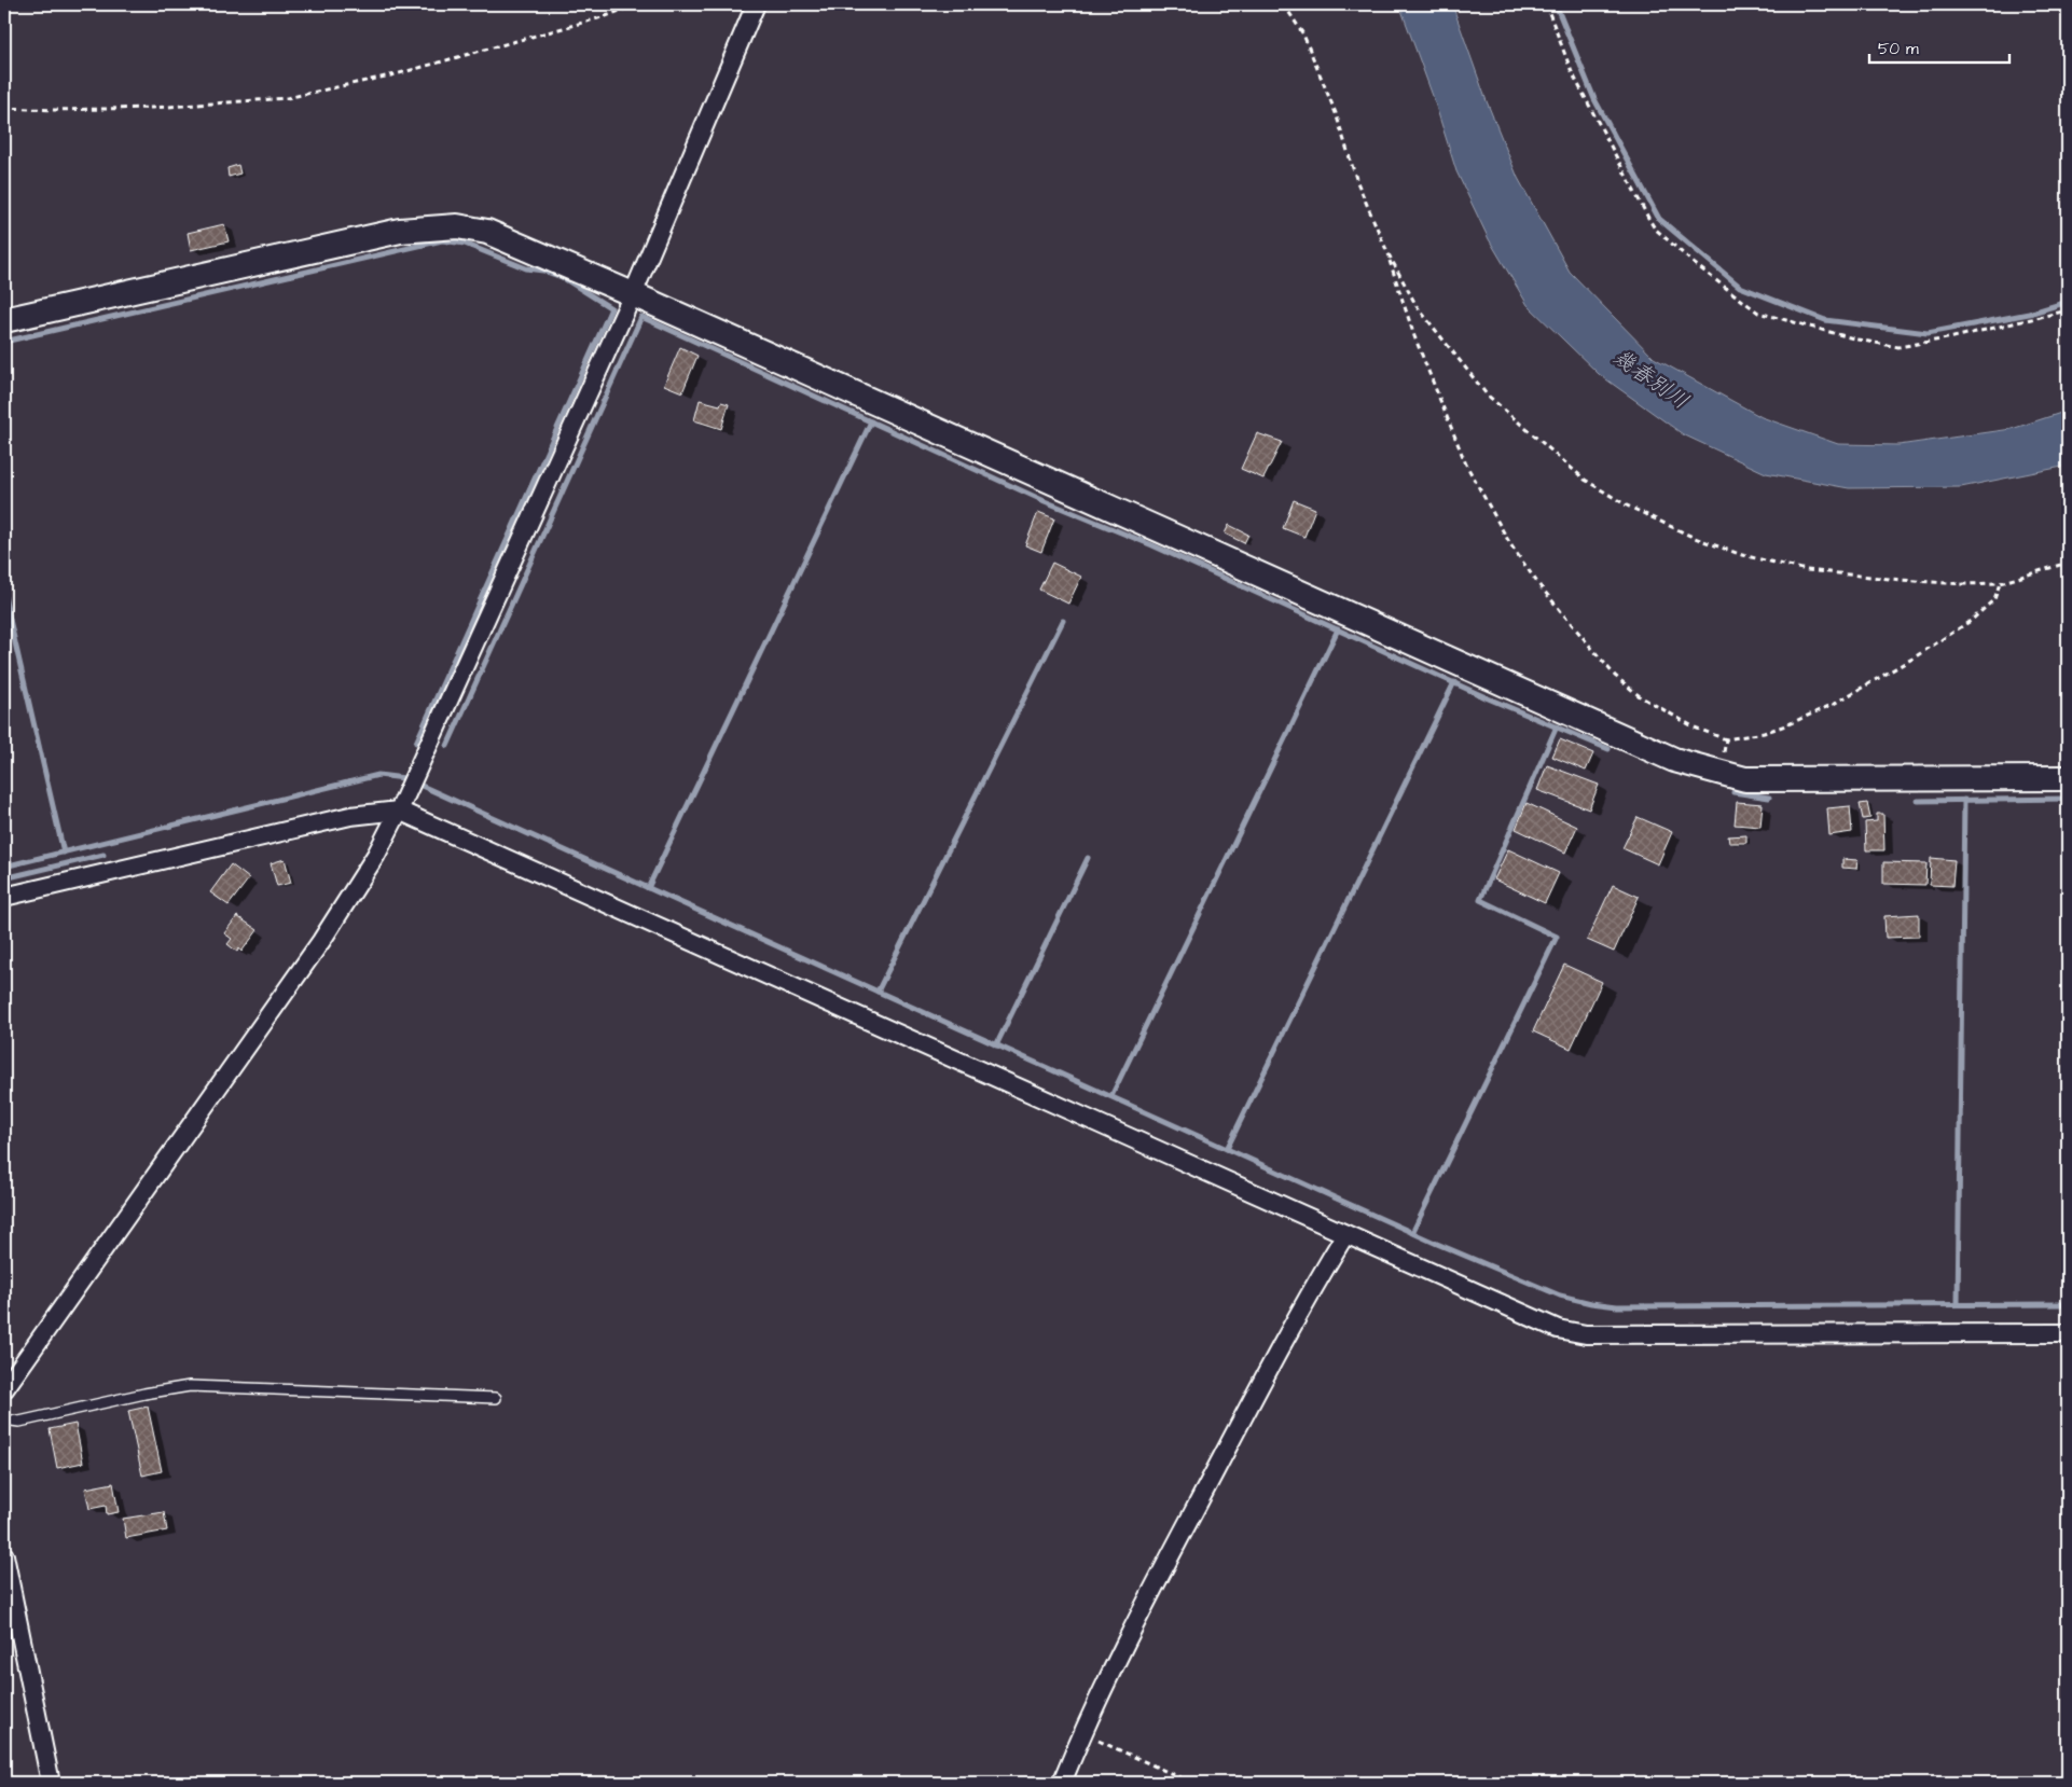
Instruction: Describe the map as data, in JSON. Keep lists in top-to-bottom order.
{
  "water": ["幾春別川"],
  "scale_bar": "50 m"
}
